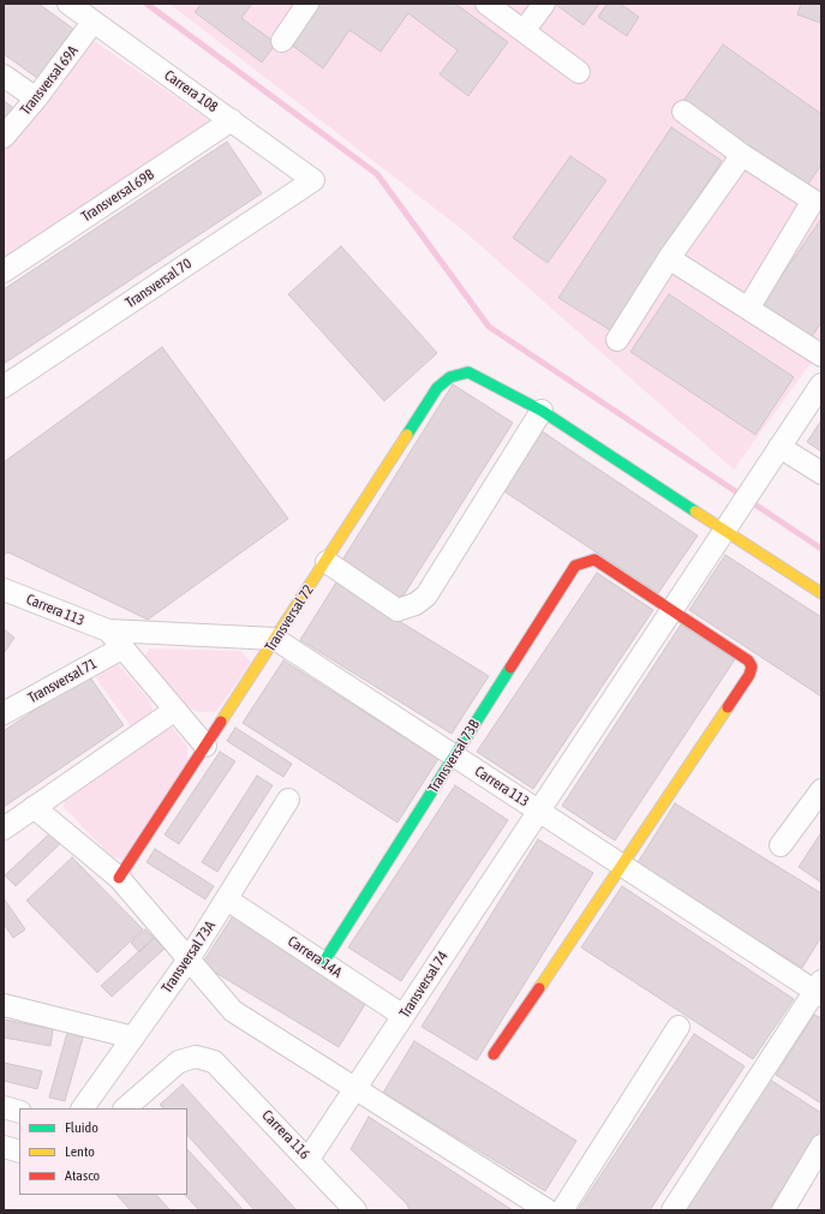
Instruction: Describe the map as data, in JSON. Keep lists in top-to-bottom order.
{
  "streets": {
    "street": [
      "Transversal 69A",
      "Carrera 108",
      "Transversal 69B",
      "Transversal 70",
      "Carrera 113",
      "Transversal 72",
      "Transversal 71",
      "Transversal 73B",
      "Transversal 73A",
      "Carrera 14A",
      "Transversal 74",
      "Carrera 116"
    ]
  },
  "crossings": [
    ["Transversal 69A", "Carrera 108"],
    ["Carrera 108", "Transversal 69B"],
    ["Carrera 108", "Transversal 70"],
    ["Carrera 113", "Transversal 72"],
    ["Carrera 113", "Transversal 73B"],
    ["Carrera 113", "Transversal 74"],
    ["Transversal 73B", "Carrera 14A"],
    ["Transversal 73B", "Transversal 74"],
    ["Transversal 73A", "Carrera 14A"],
    ["Carrera 14A", "Transversal 74"],
    ["Transversal 74", "Carrera 116"]
  ],
  "legend": ["Fluido", "Lento", "Atasco"]
}
